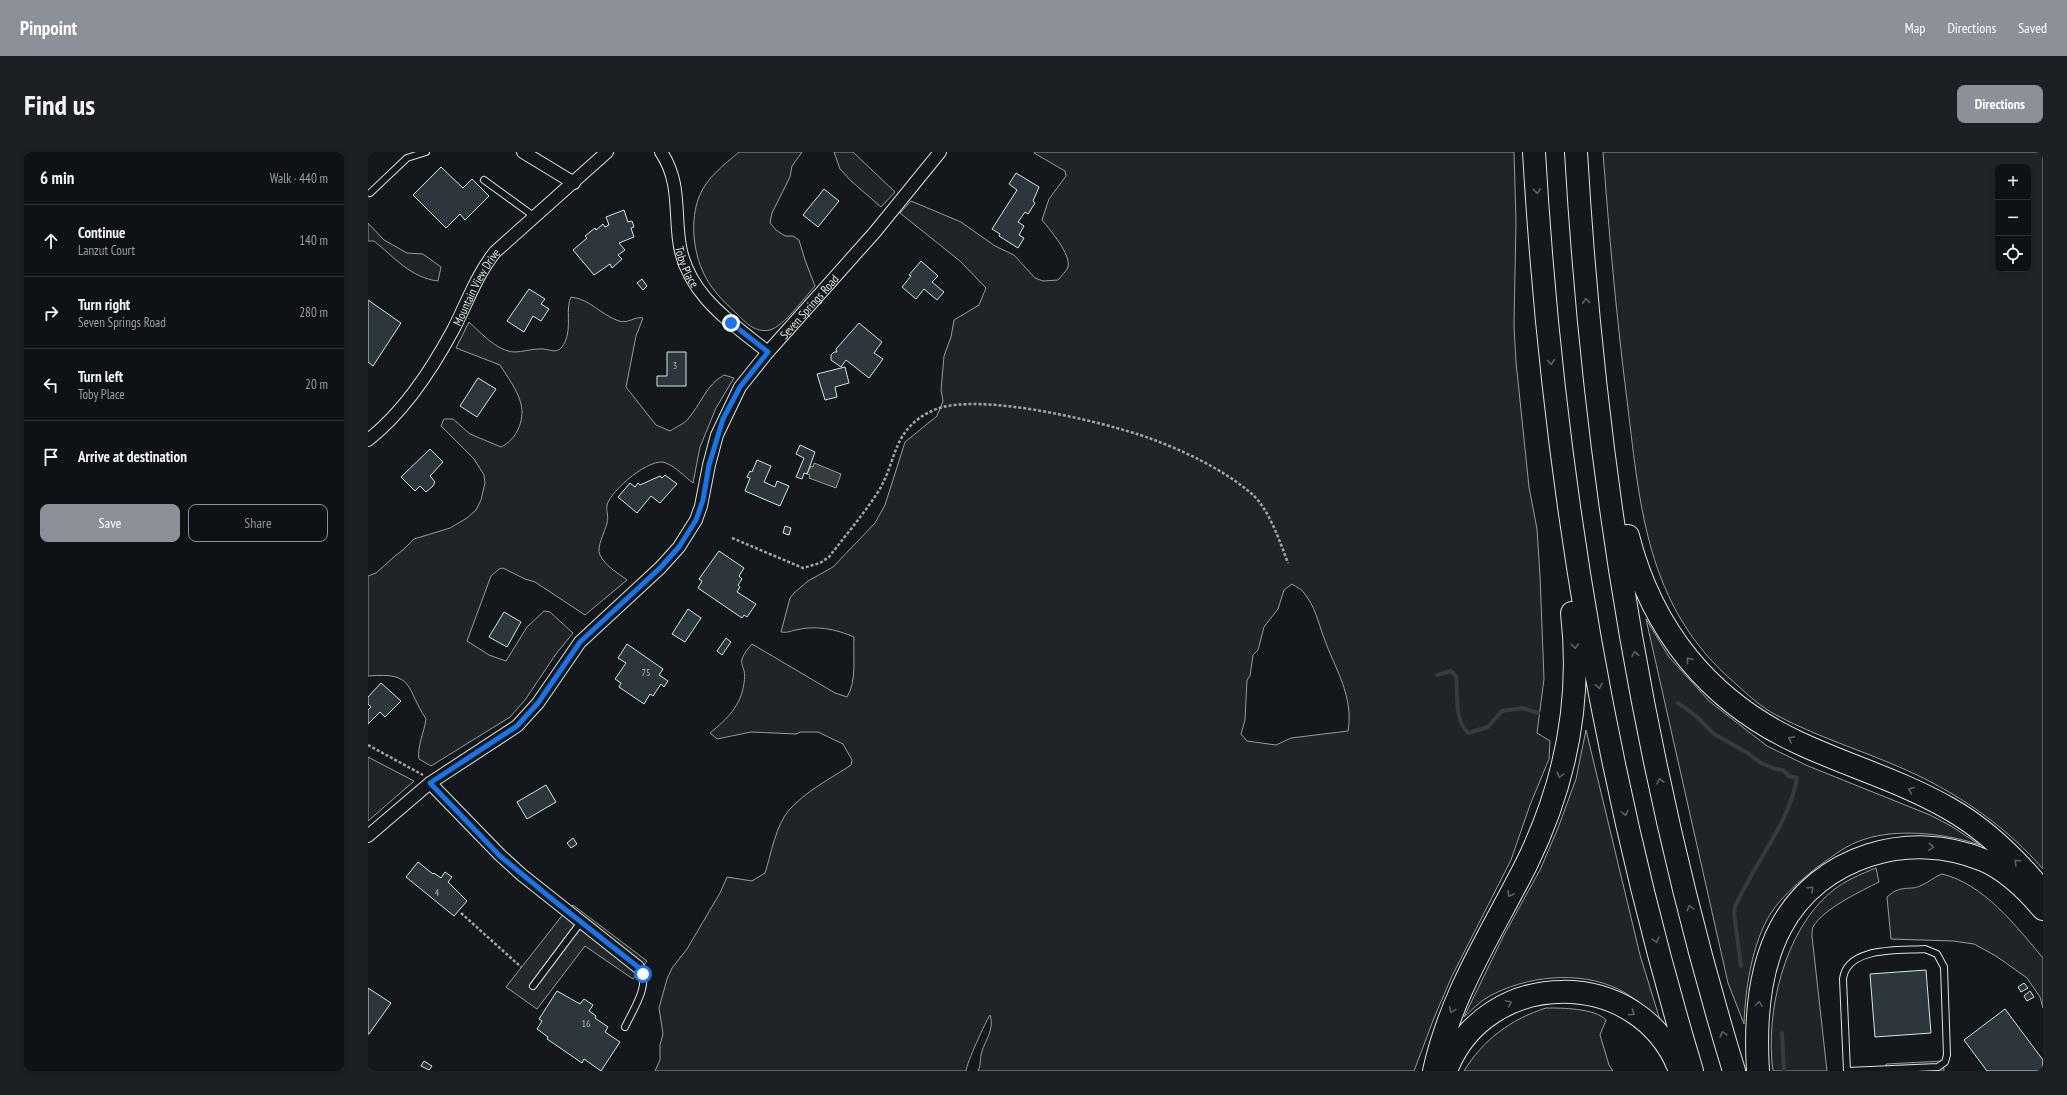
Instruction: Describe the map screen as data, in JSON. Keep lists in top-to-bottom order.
{
  "streets": {
    "street": ["Toby Place", "Mountain View Drive", "Seven Springs Road"]
  },
  "crossings": [
    ["Toby Place", "Seven Springs Road"]
  ],
  "house_numbers": [
    "3",
    "75",
    "4",
    "16"
  ],
  "page": {
    "header": "Pinpoint",
    "nav": ["Map", "Directions", "Saved"],
    "buttons": [
      "Directions",
      ["Save", "Share"]
    ],
    "title": "Find us",
    "heading": ["6 min", "Walk · 440 m"],
    "map_buttons": ["+", "−"],
    "list": [
      ["Continue", "Lanzut Court", "140 m"],
      ["Turn right", "Seven Springs Road", "280 m"],
      ["Turn left", "Toby Place", "20 m"],
      "Arrive at destination"
    ]
  }
}
